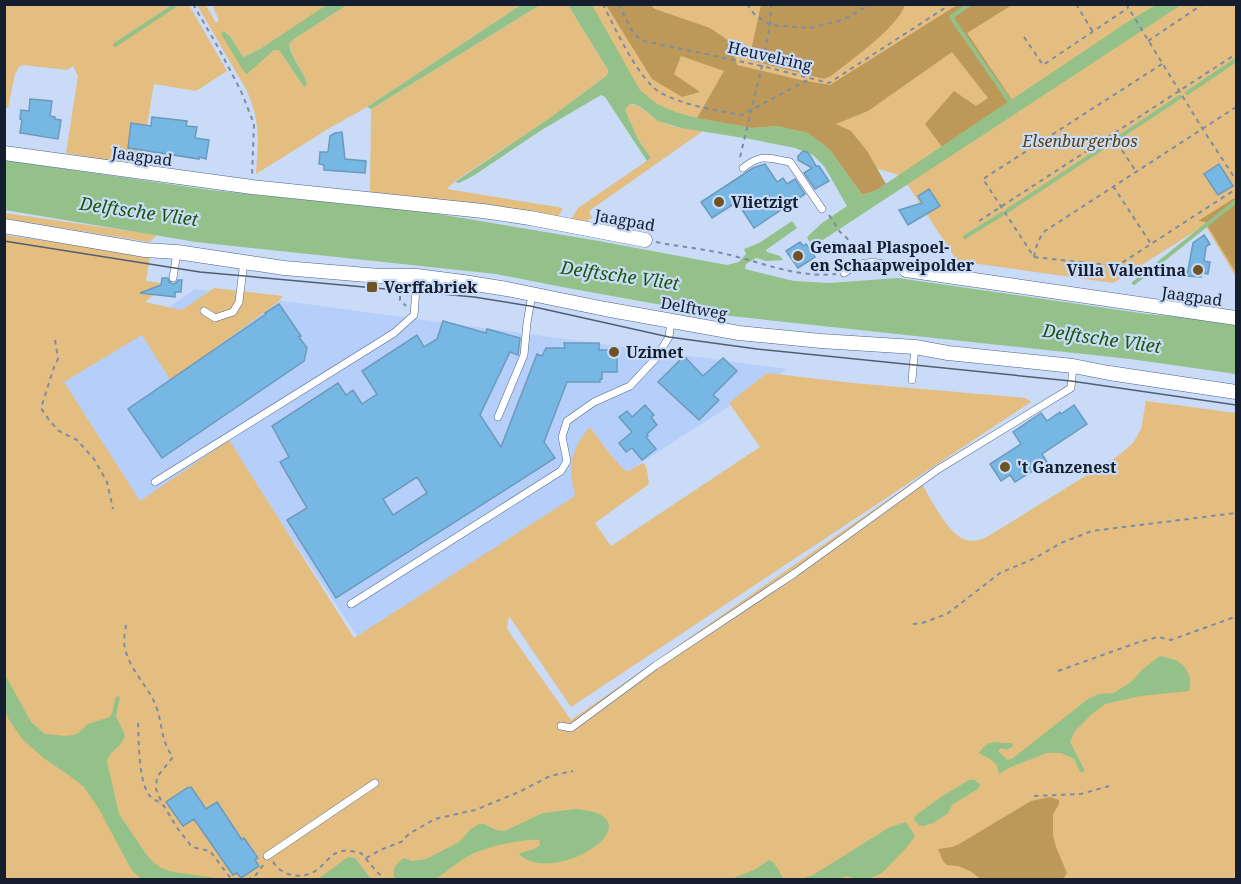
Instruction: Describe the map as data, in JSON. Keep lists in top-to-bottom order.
{
  "streets": {
    "street": ["Jaagpad", "Delftweg"],
    "path": ["Heuvelring"]
  },
  "water": ["Delftsche Vliet"],
  "parks": ["Elsenburgerbos"],
  "places": {
    "other": [
      "Vlietzigt",
      "Gemaal Plaspoel- en Schaapweipolder",
      "Villa Valentina",
      "Uzimet",
      "'t Ganzenest"
    ],
    "transit": ["Verffabriek"]
  }
}
